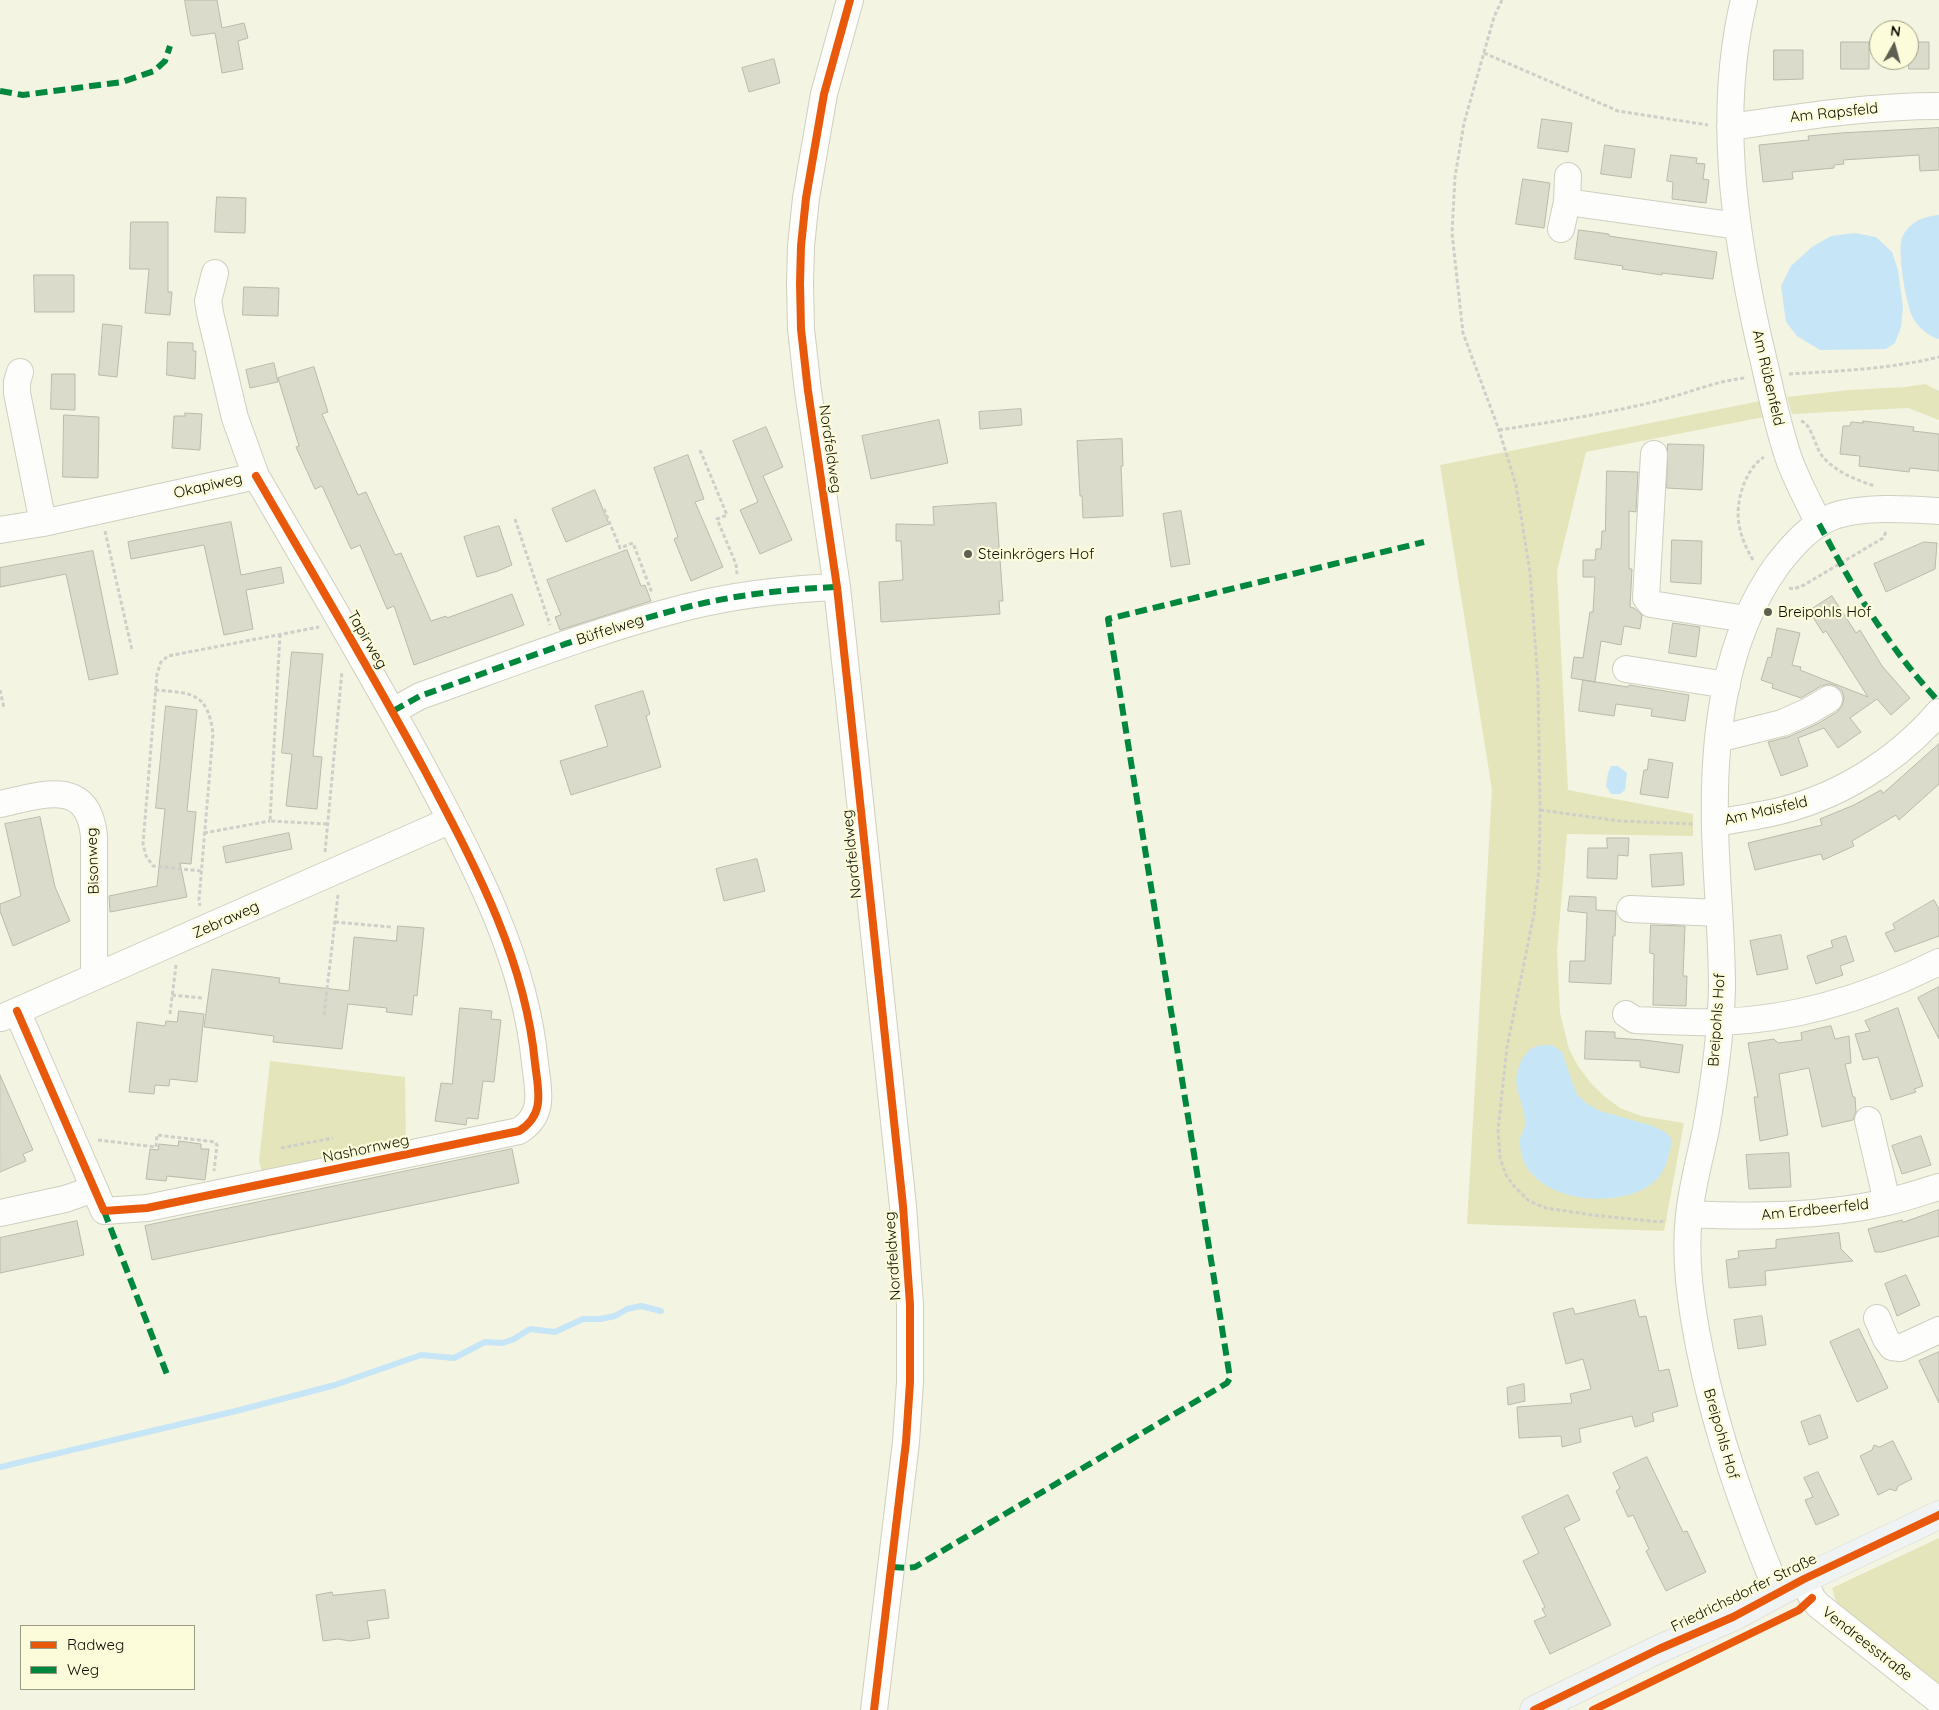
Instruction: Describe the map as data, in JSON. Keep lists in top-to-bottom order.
{
  "streets": {
    "main road": ["Friedrichsdorfer Straße"],
    "street": [
      "Am Rapsfeld",
      "Am Rübenfeld",
      "Nordfeldweg",
      "Okapiweg",
      "Büffelweg",
      "Tapirweg",
      "Am Maisfeld",
      "Bisonweg",
      "Zebraweg",
      "Breipohls Hof",
      "Nashornweg",
      "Am Erdbeerfeld",
      "Vendreesstraße"
    ]
  },
  "crossings": [
    ["Am Rapsfeld", "Am Rübenfeld"],
    ["Am Rübenfeld", "Breipohls Hof"],
    ["Nordfeldweg", "Büffelweg"],
    ["Okapiweg", "Tapirweg"],
    ["Büffelweg", "Tapirweg"],
    ["Tapirweg", "Zebraweg"],
    ["Tapirweg", "Nashornweg"],
    ["Am Maisfeld", "Breipohls Hof"],
    ["Bisonweg", "Zebraweg"],
    ["Zebraweg", "Nashornweg"],
    ["Breipohls Hof", "Am Erdbeerfeld"],
    ["Breipohls Hof", "Friedrichsdorfer Straße"],
    ["Friedrichsdorfer Straße", "Vendreesstraße"]
  ],
  "places": ["Steinkrögers Hof", "Breipohls Hof"],
  "legend": ["Radweg", "Weg"],
  "north": "top"
}
